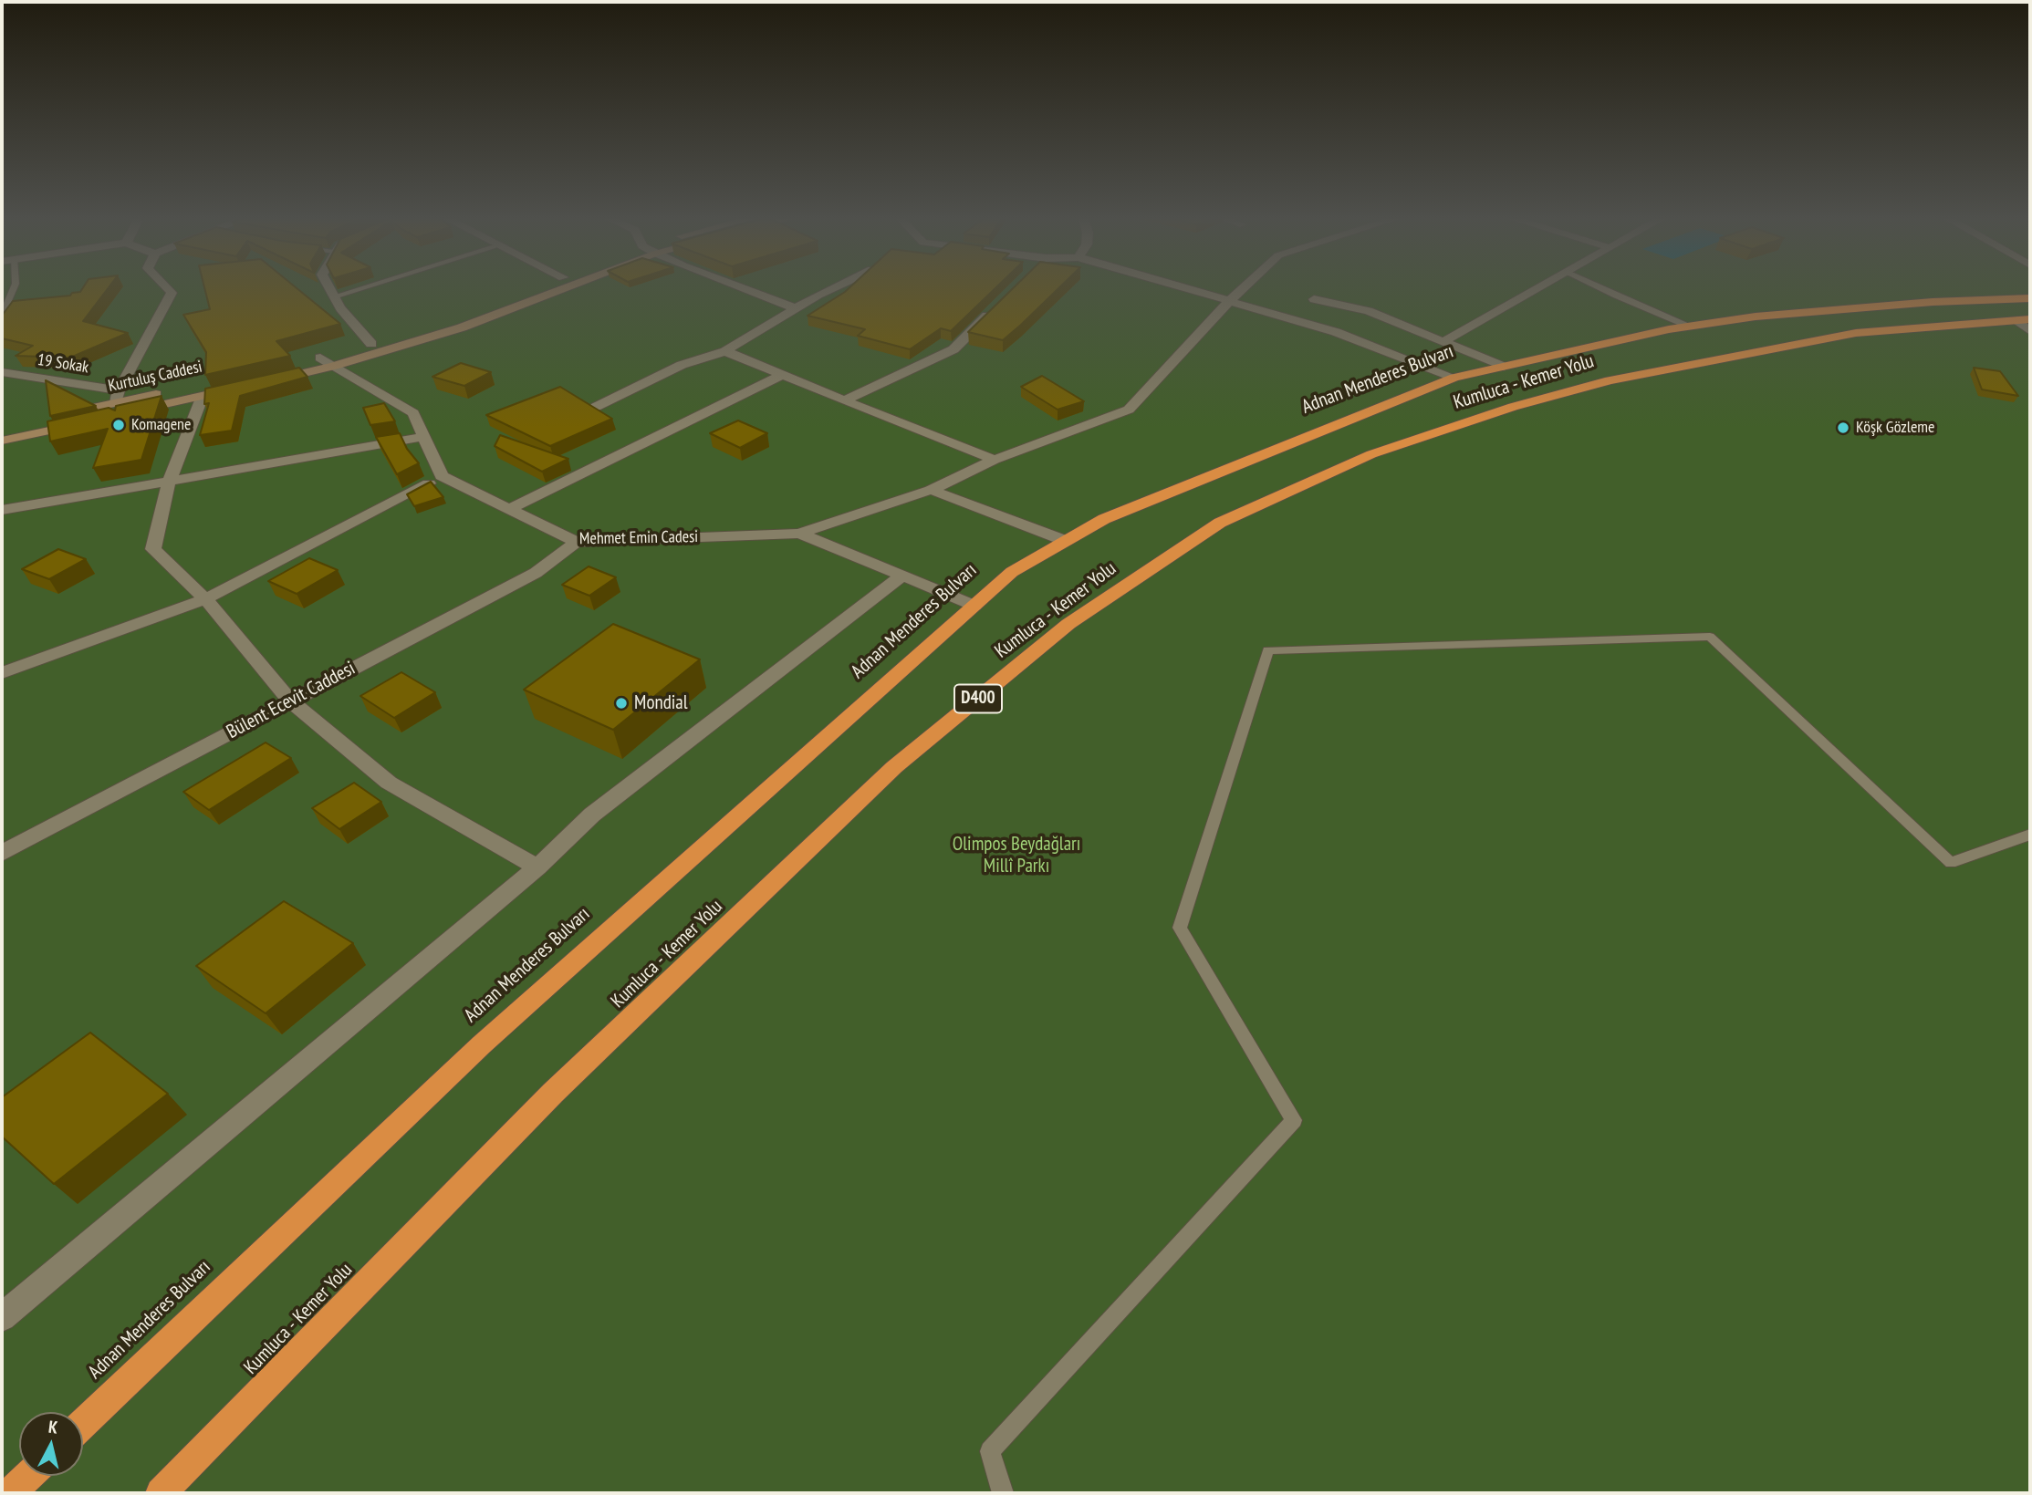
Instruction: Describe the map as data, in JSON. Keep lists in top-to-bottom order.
{
  "streets": {
    "highway": ["Adnan Menderes Bulvarı", "Kumluca - Kemer Yolu", "D400"],
    "street": [
      "19 Sokak",
      "Kurtuluş Caddesi",
      "Mehmet Emin Cadesi",
      "Bülent Ecevit Caddesi"
    ]
  },
  "crossings": [
    ["19 Sokak", "Kurtuluş Caddesi"],
    ["Adnan Menderes Bulvarı", "Mehmet Emin Cadesi"],
    ["Mehmet Emin Cadesi", "Bülent Ecevit Caddesi"]
  ],
  "parks": ["Olimpos Beydağları Millî Parkı"],
  "places": ["Komagene", "Köşk Gözleme", "Mondial"],
  "north": "top"
}
